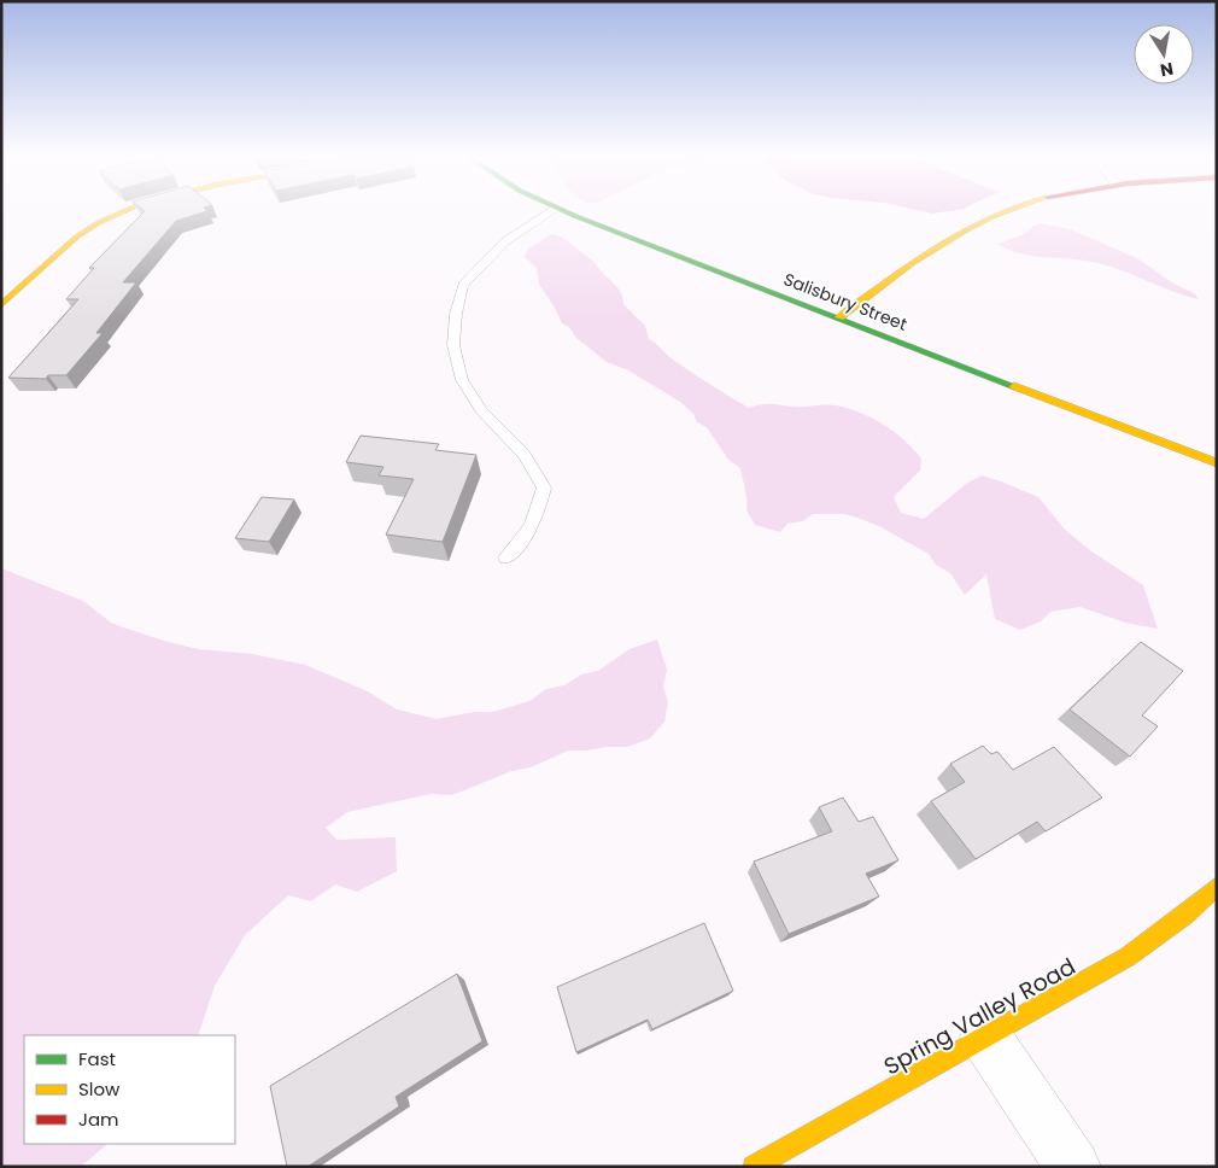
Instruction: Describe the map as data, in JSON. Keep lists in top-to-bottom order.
{
  "streets": {
    "street": ["Salisbury Street", "Spring Valley Road"]
  },
  "legend": ["Fast", "Slow", "Jam"],
  "north": "bottom"
}
